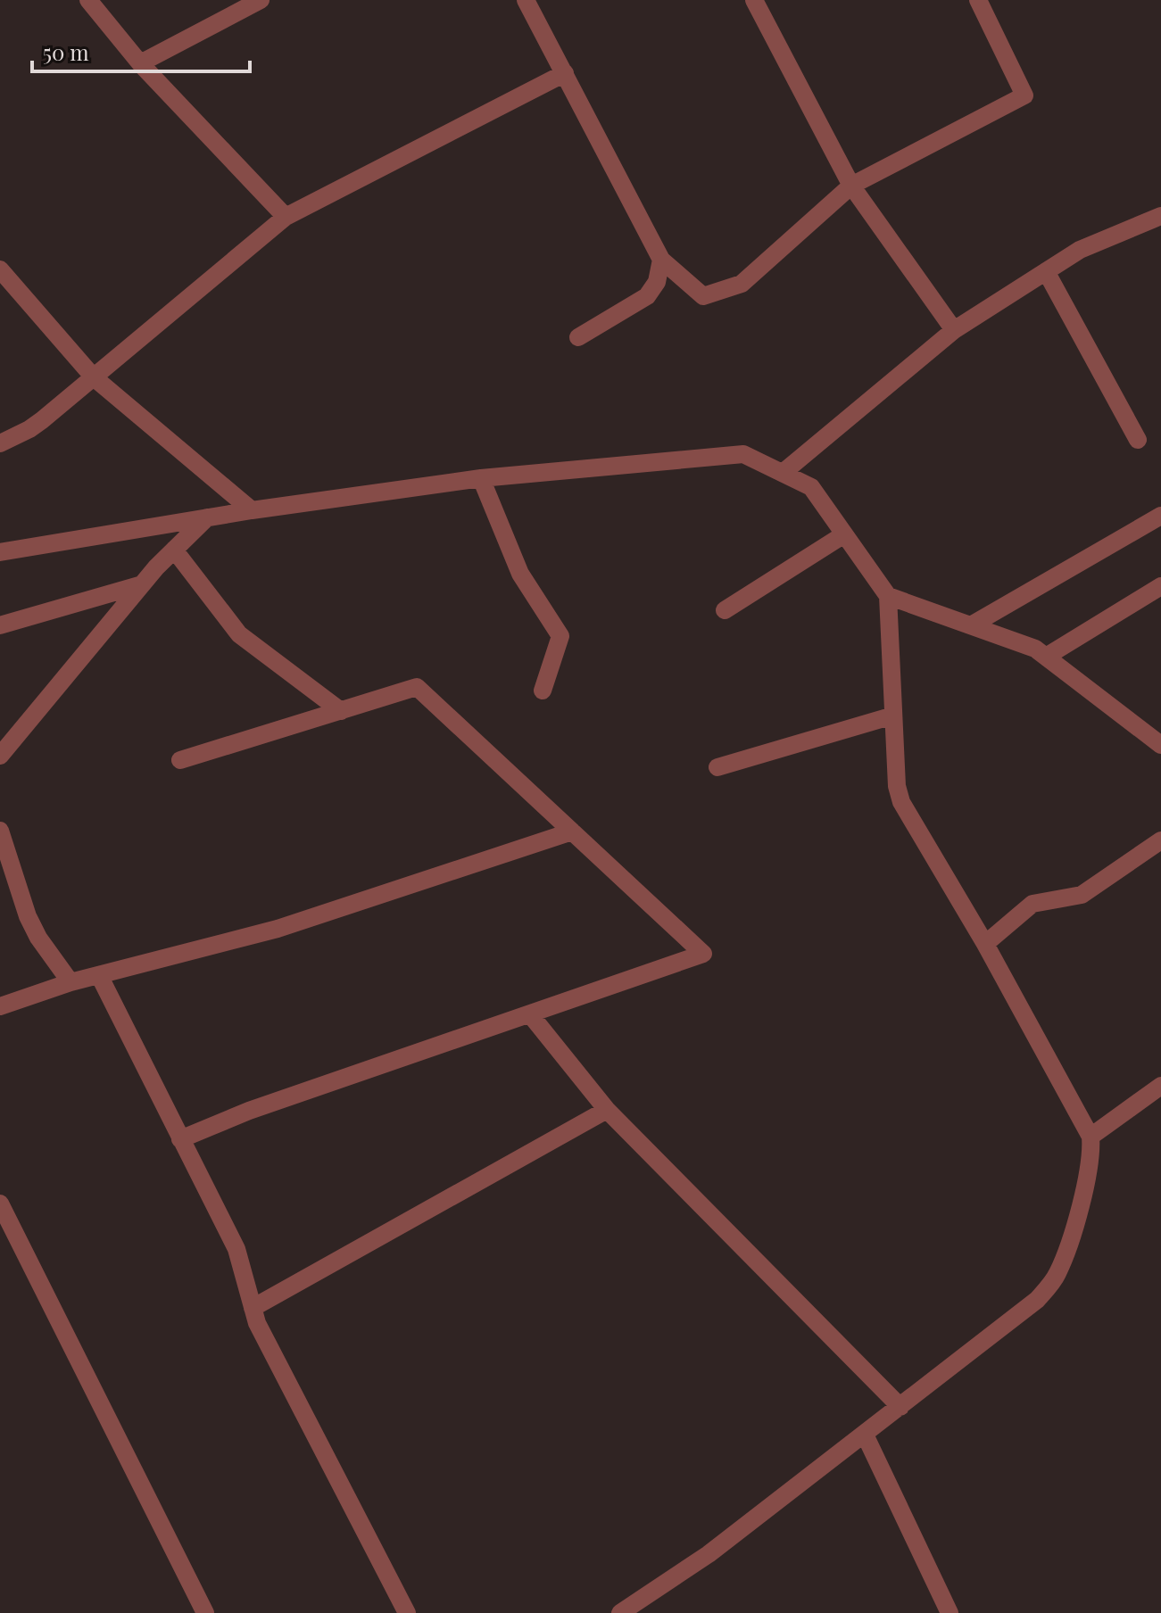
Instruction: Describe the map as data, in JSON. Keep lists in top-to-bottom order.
{
  "scale_bar": "50 m"
}
